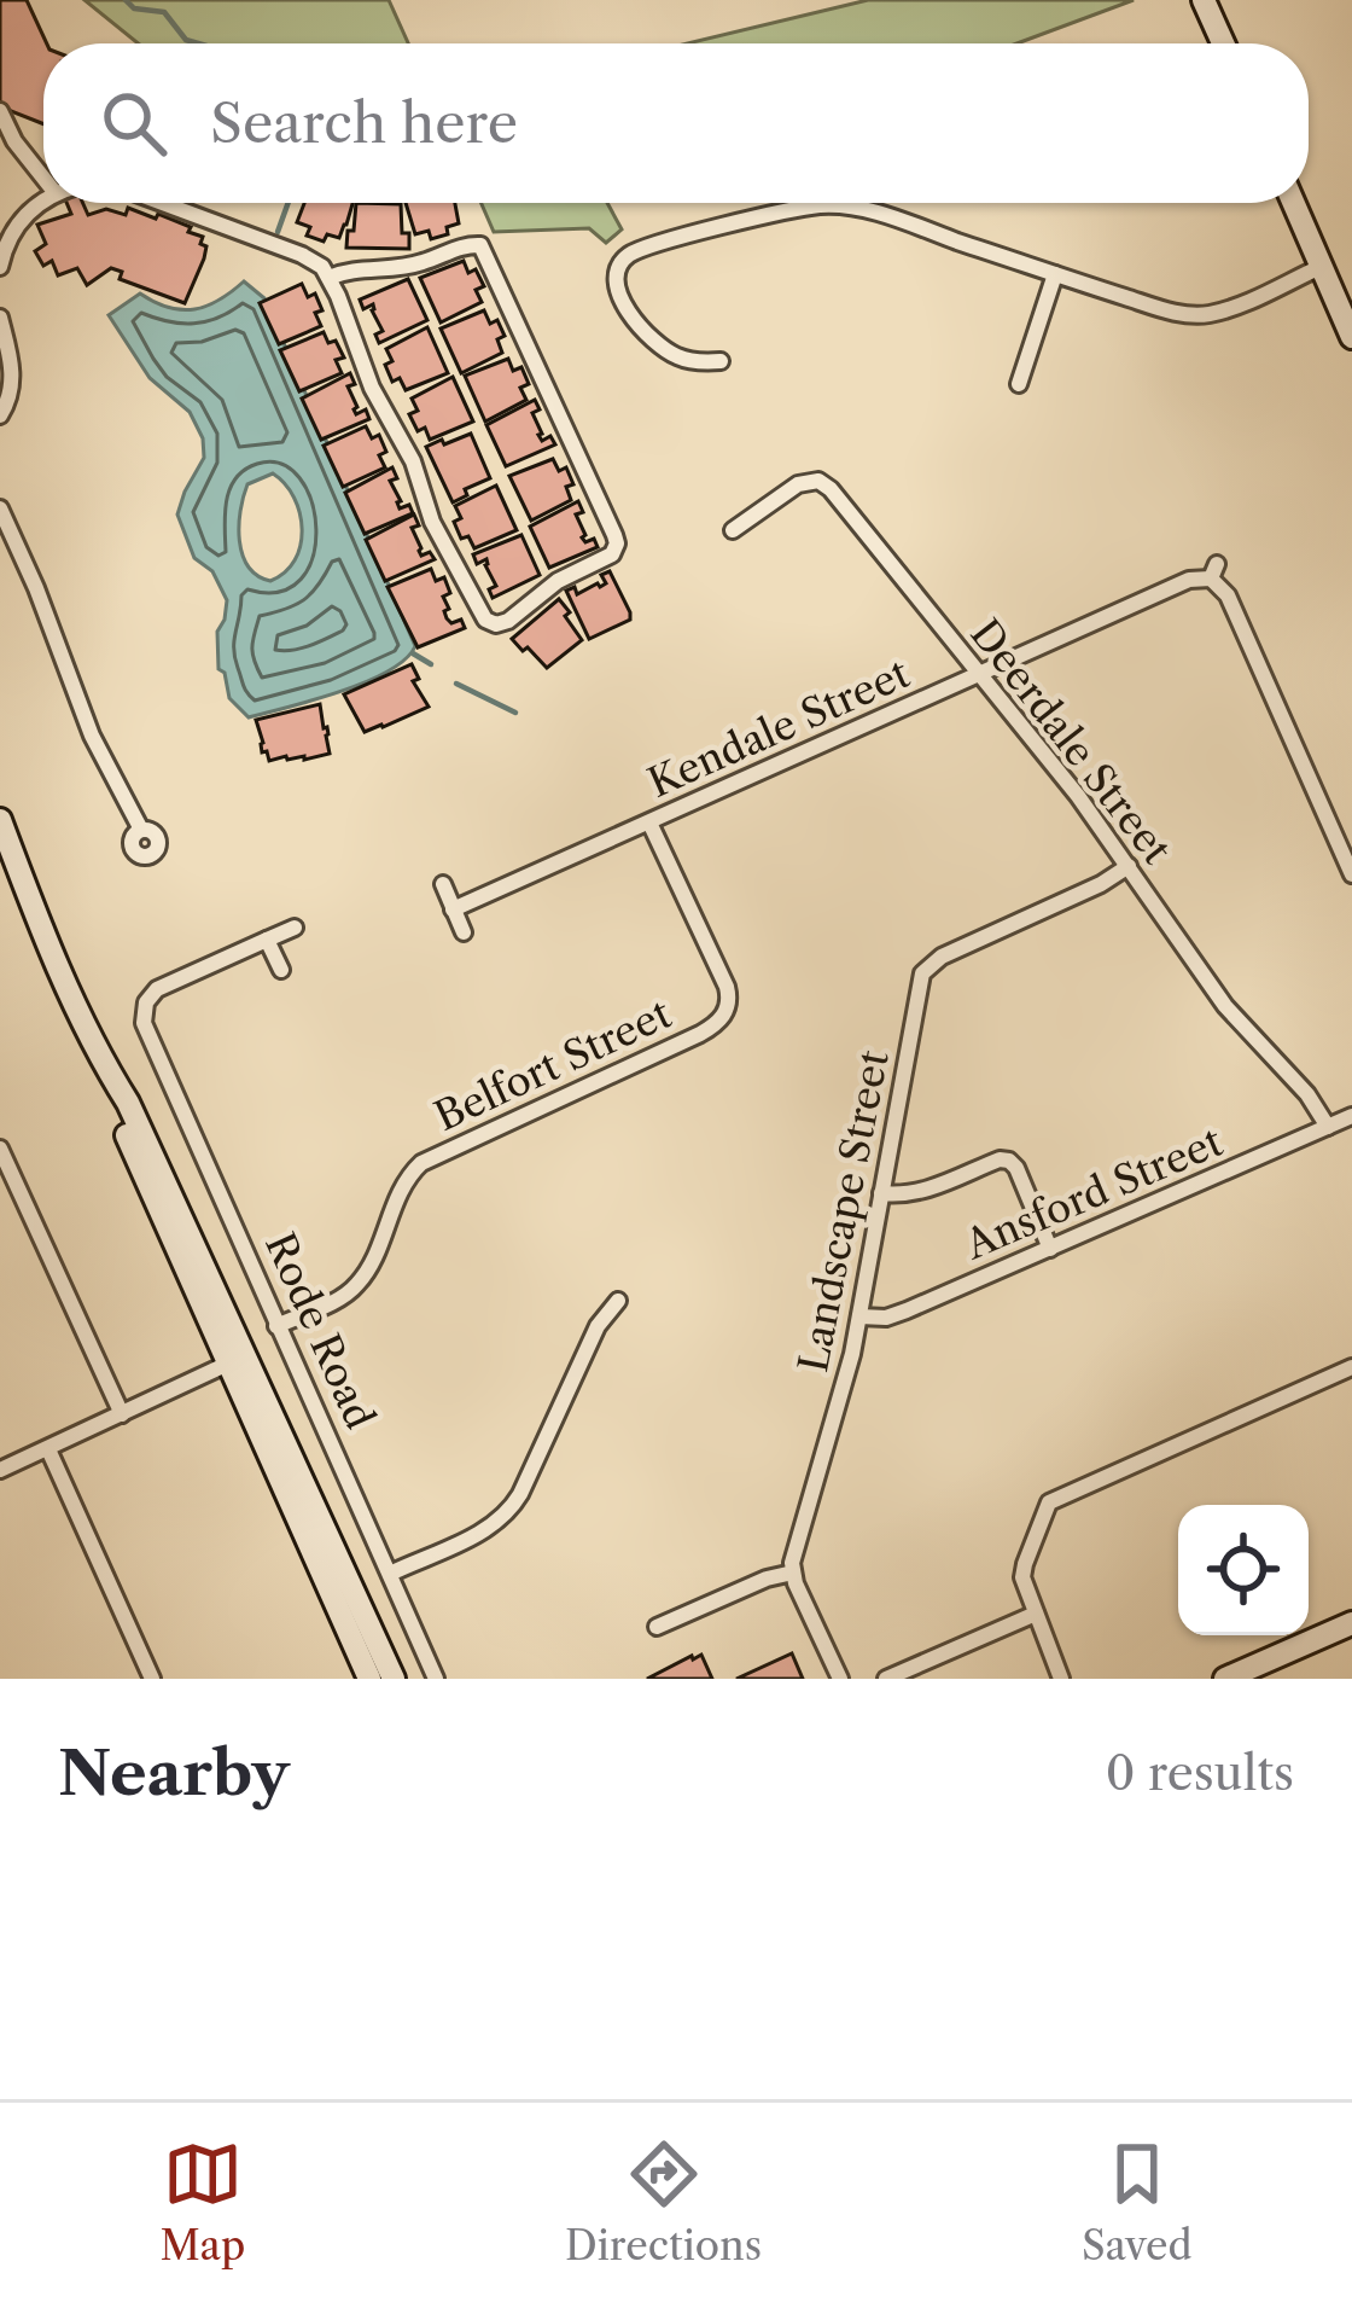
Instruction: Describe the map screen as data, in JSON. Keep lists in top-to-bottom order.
{
  "streets": {
    "main road": ["Rode Road"],
    "street": [
      "Kendale Street",
      "Deerdale Street",
      "Belfort Street",
      "Ansford Street",
      "Landscape Street"
    ]
  },
  "crossings": [
    ["Kendale Street", "Deerdale Street"],
    ["Kendale Street", "Belfort Street"],
    ["Deerdale Street", "Ansford Street"],
    ["Deerdale Street", "Landscape Street"],
    ["Belfort Street", "Rode Road"],
    ["Ansford Street", "Landscape Street"]
  ],
  "page": {
    "search": "Search here",
    "heading": ["Nearby", "0 results"],
    "nav": ["Map", "Directions", "Saved"]
  }
}
